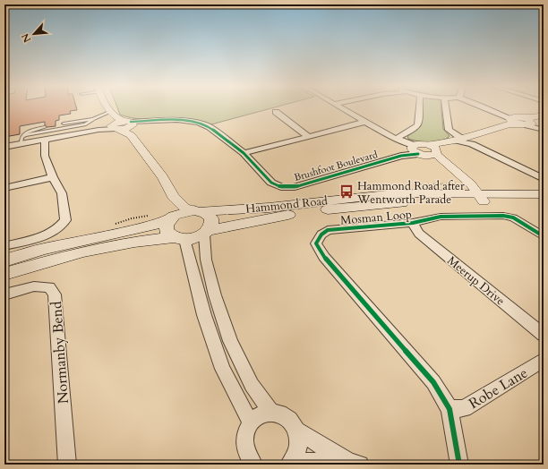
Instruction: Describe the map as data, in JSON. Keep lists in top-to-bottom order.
{
  "streets": {
    "main road": ["Hammond Road"],
    "street": [
      "Brushfoot Boulevard",
      "Mosman Loop",
      "Meerup Drive",
      "Normanby Bend",
      "Robe Lane"
    ]
  },
  "crossings": [
    ["Mosman Loop", "Meerup Drive"],
    ["Mosman Loop", "Robe Lane"]
  ],
  "places": {
    "bus stop": ["Hammond Road after Wentworth Parade"]
  },
  "north": "bottom left"
}
